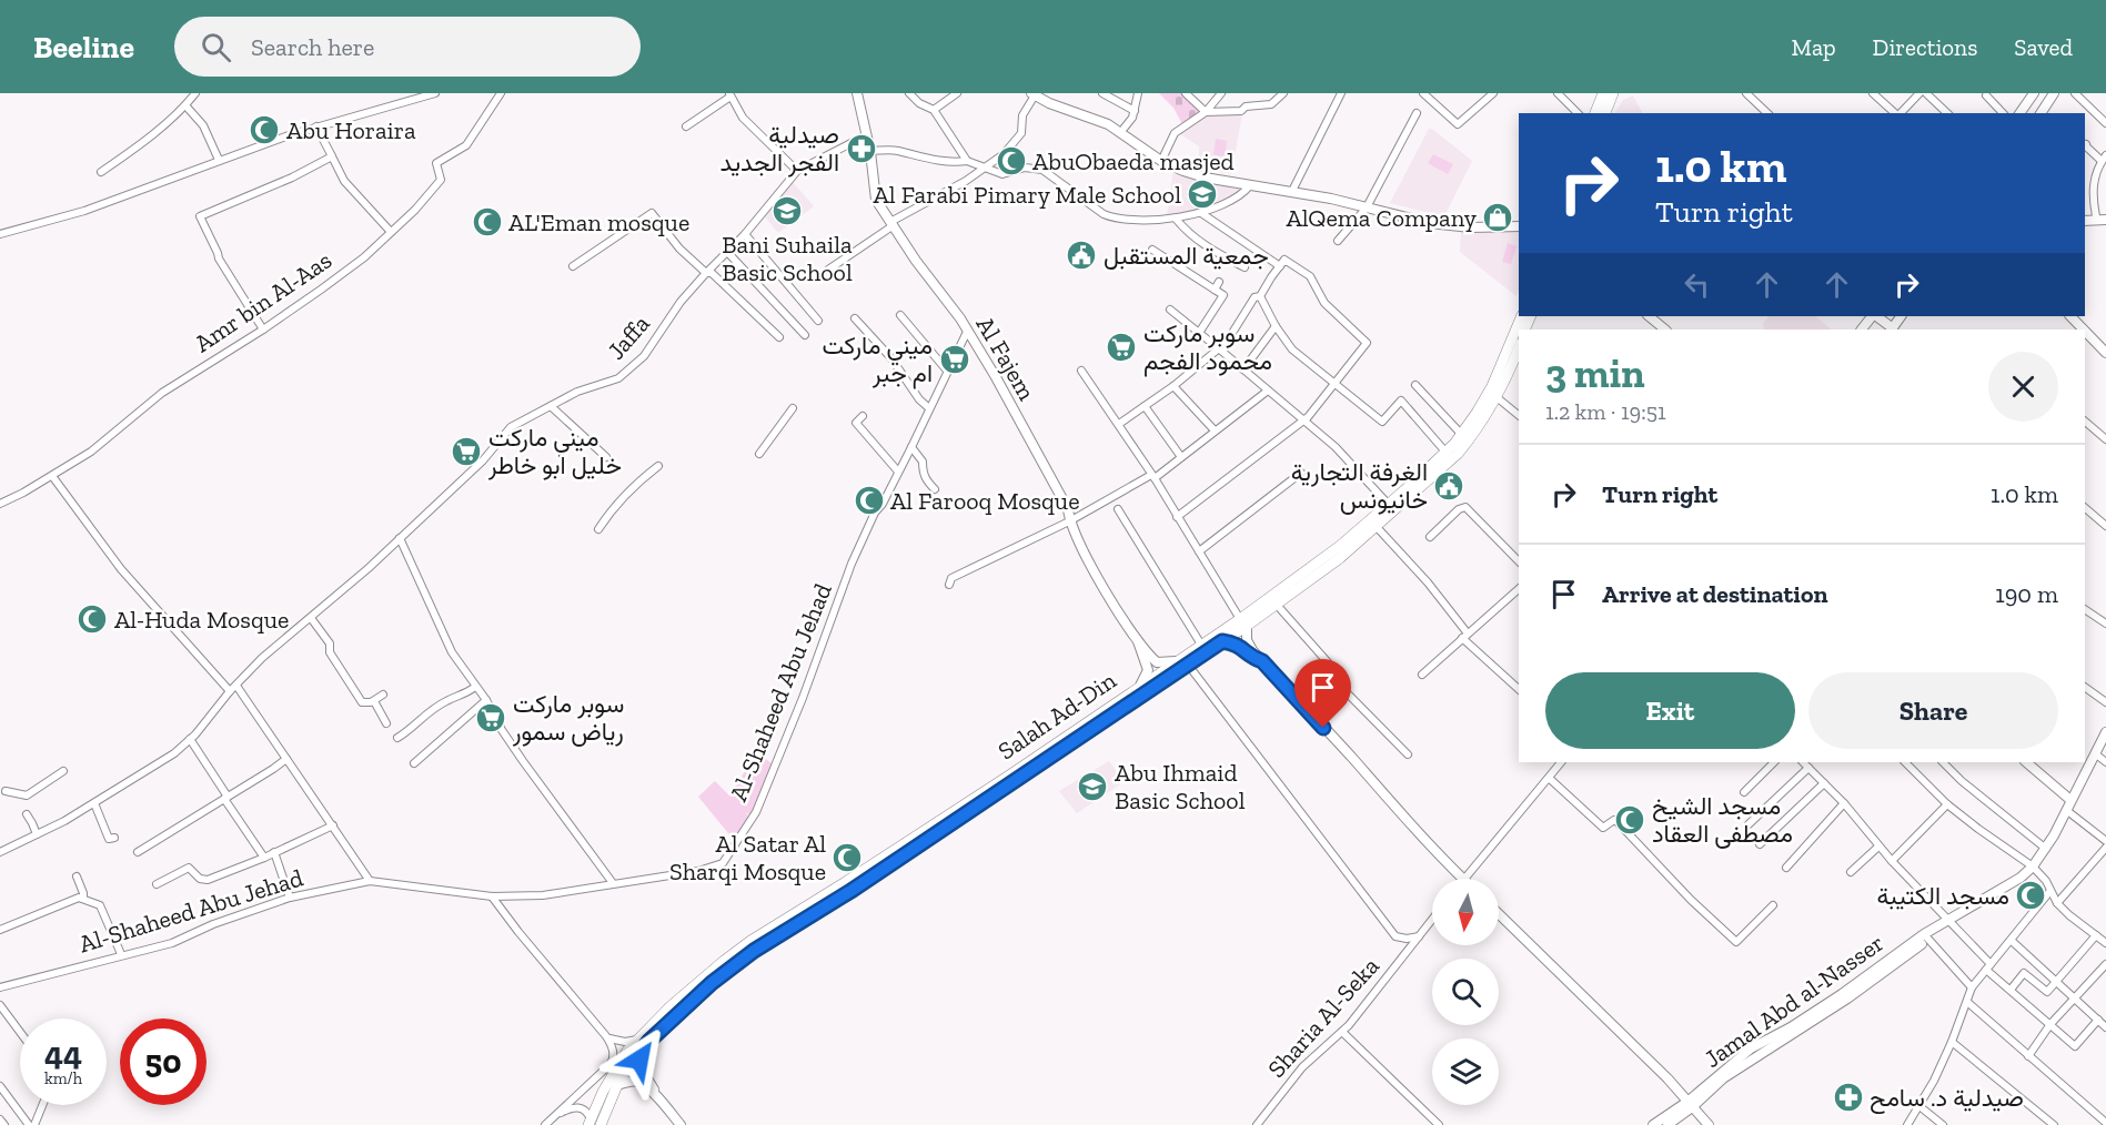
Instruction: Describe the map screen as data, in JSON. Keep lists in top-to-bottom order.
{
  "streets": {
    "highway": ["Salah Ad-Din"],
    "main road": ["Al Fajem", "Jamal Abd al-Nasser"],
    "street": [
      "Amr bin Al-Aas",
      "Jaffa",
      "Al-Shaheed Abu Jehad",
      "Sharia Al-Seka"
    ]
  },
  "crossings": [
    ["Jaffa", "Al Fajem"],
    ["Al Fajem", "Al-Shaheed Abu Jehad"]
  ],
  "places": {
    "mosque": [
      "Abu Horaira",
      "AbuObaeda masjed",
      "AL'Eman mosque",
      "Al Farooq Mosque",
      "Al-Huda Mosque",
      "مسجد الشيخ مصطفى العقاد",
      "Al Satar Al Sharqi Mosque",
      "مسجد الكتيبة"
    ],
    "pharmacy": ["صيدلية الفجر الجديد", "صيدلية د. سامح"],
    "school or university": ["Al Farabi Pimary Male School", "Bani Suhaila Basic School", "Abu Ihmaid Basic School"],
    "shop": ["AlQema Company"],
    "public building": ["جمعية المستقبل", "الغرفة التجارية خانيونس"],
    "supermarket": [
      "سوبر ماركت محمود الفجم",
      "ميني ماركت ام جبر",
      "ميني ماركت خليل ابو خاطر",
      "سوبر ماركت رياض سمور"
    ]
  },
  "north": "bottom",
  "page": {
    "header": "Beeline",
    "search": "Search here",
    "nav": ["Map", "Directions", "Saved"],
    "turn": ["1.0 km", "Turn right"],
    "heading": ["3 min", "1.2 km · 19:51"],
    "list": [
      {
        "name": "Turn right",
        "value": "1.0 km"
      },
      {
        "name": "Arrive at destination",
        "value": "190 m"
      }
    ],
    "buttons": ["Exit", "Share"],
    "speed": "44 km/h",
    "limit": "50"
  }
}
